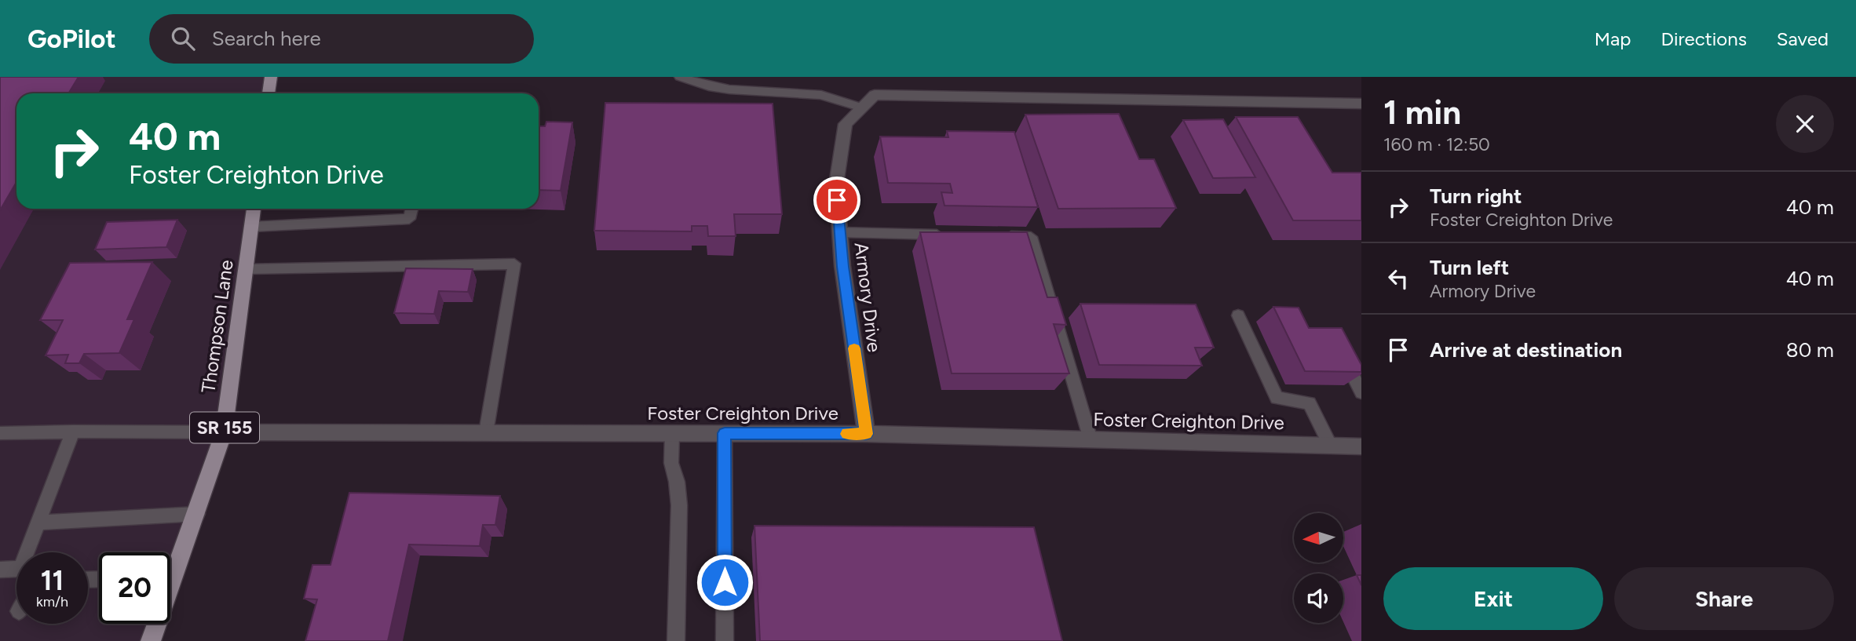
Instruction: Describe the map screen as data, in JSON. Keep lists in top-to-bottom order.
{
  "streets": {
    "main road": ["Thompson Lane", "SR 155"],
    "street": ["Armory Drive", "Foster Creighton Drive"]
  },
  "crossings": [
    ["Armory Drive", "Foster Creighton Drive"],
    ["Thompson Lane", "Foster Creighton Drive"]
  ],
  "north": "left",
  "page": {
    "header": "GoPilot",
    "search": "Search here",
    "nav": ["Map", "Directions", "Saved"],
    "heading": ["1 min", "160 m · 12:50"],
    "turn": ["40 m", "Foster Creighton Drive"],
    "list": [
      {
        "name": "Turn right",
        "note": "Foster Creighton Drive",
        "value": "40 m"
      },
      {
        "name": "Turn left",
        "note": "Armory Drive",
        "value": "40 m"
      },
      {
        "name": "Arrive at destination",
        "value": "80 m"
      }
    ],
    "speed": "11 km/h",
    "limit": "20",
    "buttons": ["Exit", "Share"]
  }
}
